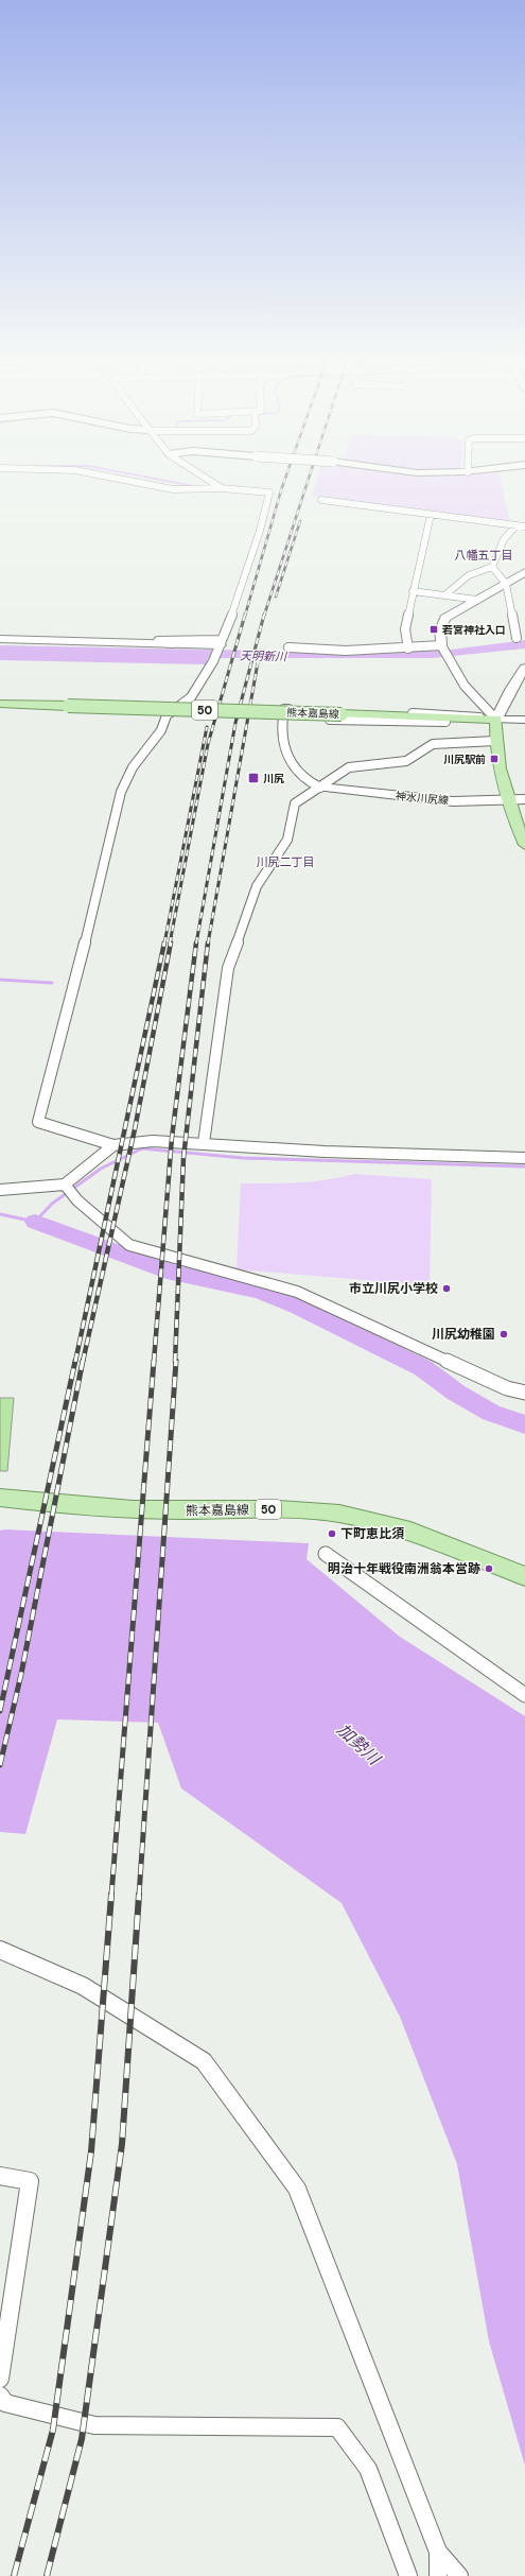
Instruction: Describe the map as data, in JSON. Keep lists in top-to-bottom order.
{
  "streets": {
    "main road": ["50", "熊本嘉島線"],
    "street": ["神水川尻線"]
  },
  "districts": ["八幡五丁目", "川尻二丁目"],
  "water": ["天明新川", "加勢川"],
  "places": {
    "transit": ["若宮神社入口", "川尻駅前", "川尻"],
    "other": [
      "市立川尻小学校",
      "川尻幼稚園",
      "下町恵比須",
      "明治十年戦役南洲翁本営跡"
    ]
  }
}
